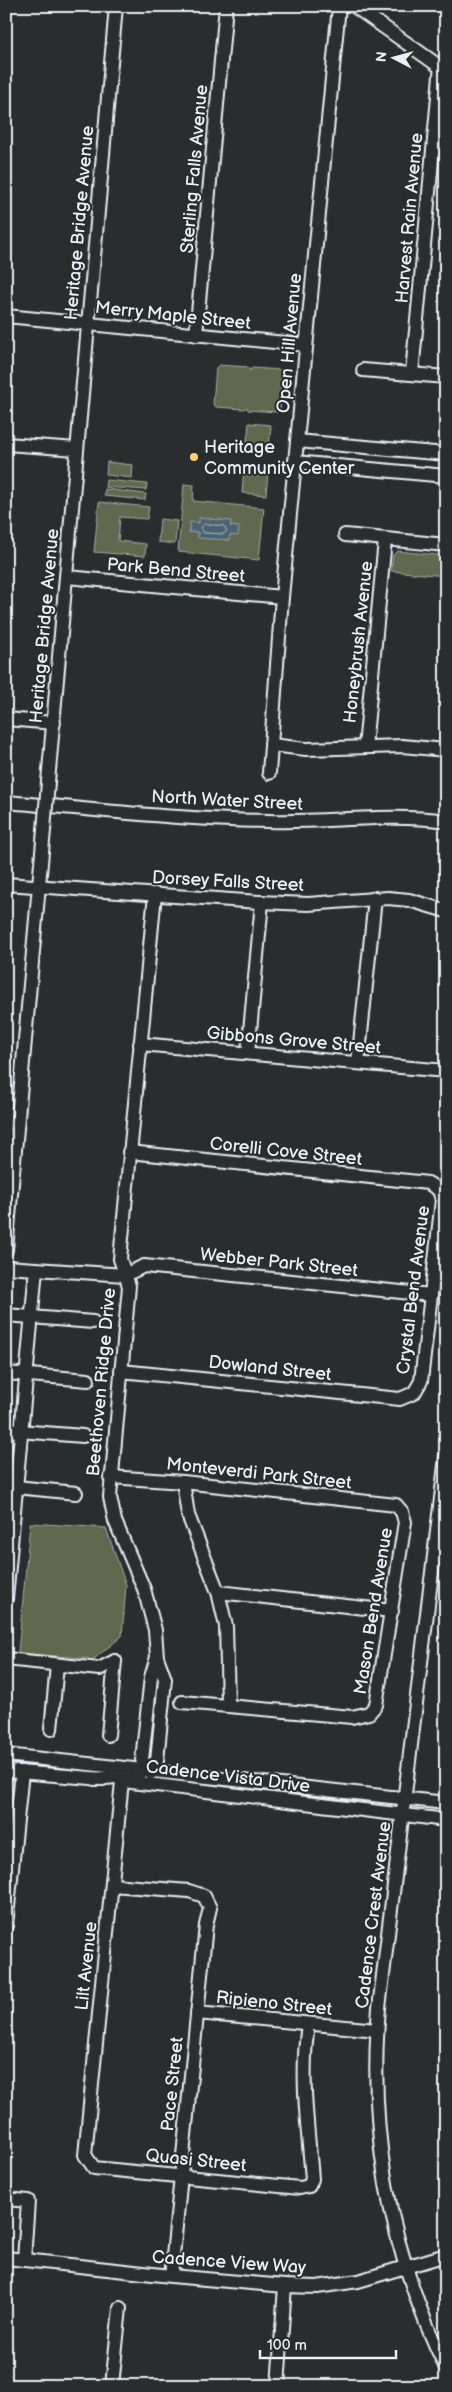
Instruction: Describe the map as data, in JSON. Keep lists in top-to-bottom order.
{
  "streets": {
    "street": [
      "Sterling Falls Avenue",
      "Harvest Rain Avenue",
      "Heritage Bridge Avenue",
      "Merry Maple Street",
      "Open Hill Avenue",
      "Park Bend Street",
      "Honeybrush Avenue",
      "North Water Street",
      "Dorsey Falls Street",
      "Gibbons Grove Street",
      "Corelli Cove Street",
      "Webber Park Street",
      "Crystal Bend Avenue",
      "Dowland Street",
      "Beethoven Ridge Drive",
      "Monteverdi Park Street",
      "Mason Bend Avenue",
      "Cadence Vista Drive",
      "Cadence Crest Avenue",
      "Lilt Avenue",
      "Ripieno Street",
      "Pace Street",
      "Quasi Street",
      "Cadence View Way"
    ]
  },
  "crossings": [
    ["Sterling Falls Avenue", "Merry Maple Street"],
    ["Heritage Bridge Avenue", "Merry Maple Street"],
    ["Heritage Bridge Avenue", "Park Bend Street"],
    ["Heritage Bridge Avenue", "Dorsey Falls Street"],
    ["Merry Maple Street", "Open Hill Avenue"],
    ["Open Hill Avenue", "Park Bend Street"],
    ["Dorsey Falls Street", "Beethoven Ridge Drive"],
    ["Gibbons Grove Street", "Beethoven Ridge Drive"],
    ["Corelli Cove Street", "Crystal Bend Avenue"],
    ["Corelli Cove Street", "Beethoven Ridge Drive"],
    ["Webber Park Street", "Crystal Bend Avenue"],
    ["Webber Park Street", "Beethoven Ridge Drive"],
    ["Crystal Bend Avenue", "Dowland Street"],
    ["Dowland Street", "Beethoven Ridge Drive"],
    ["Beethoven Ridge Drive", "Monteverdi Park Street"],
    ["Beethoven Ridge Drive", "Cadence Vista Drive"],
    ["Monteverdi Park Street", "Mason Bend Avenue"],
    ["Cadence Vista Drive", "Cadence Crest Avenue"],
    ["Cadence Vista Drive", "Lilt Avenue"],
    ["Cadence Crest Avenue", "Ripieno Street"],
    ["Cadence Crest Avenue", "Cadence View Way"],
    ["Lilt Avenue", "Pace Street"],
    ["Lilt Avenue", "Quasi Street"],
    ["Ripieno Street", "Pace Street"],
    ["Ripieno Street", "Quasi Street"],
    ["Pace Street", "Quasi Street"],
    ["Pace Street", "Cadence View Way"]
  ],
  "places": ["Heritage Community Center"],
  "scale_bar": "100 m",
  "north": "left"
}
